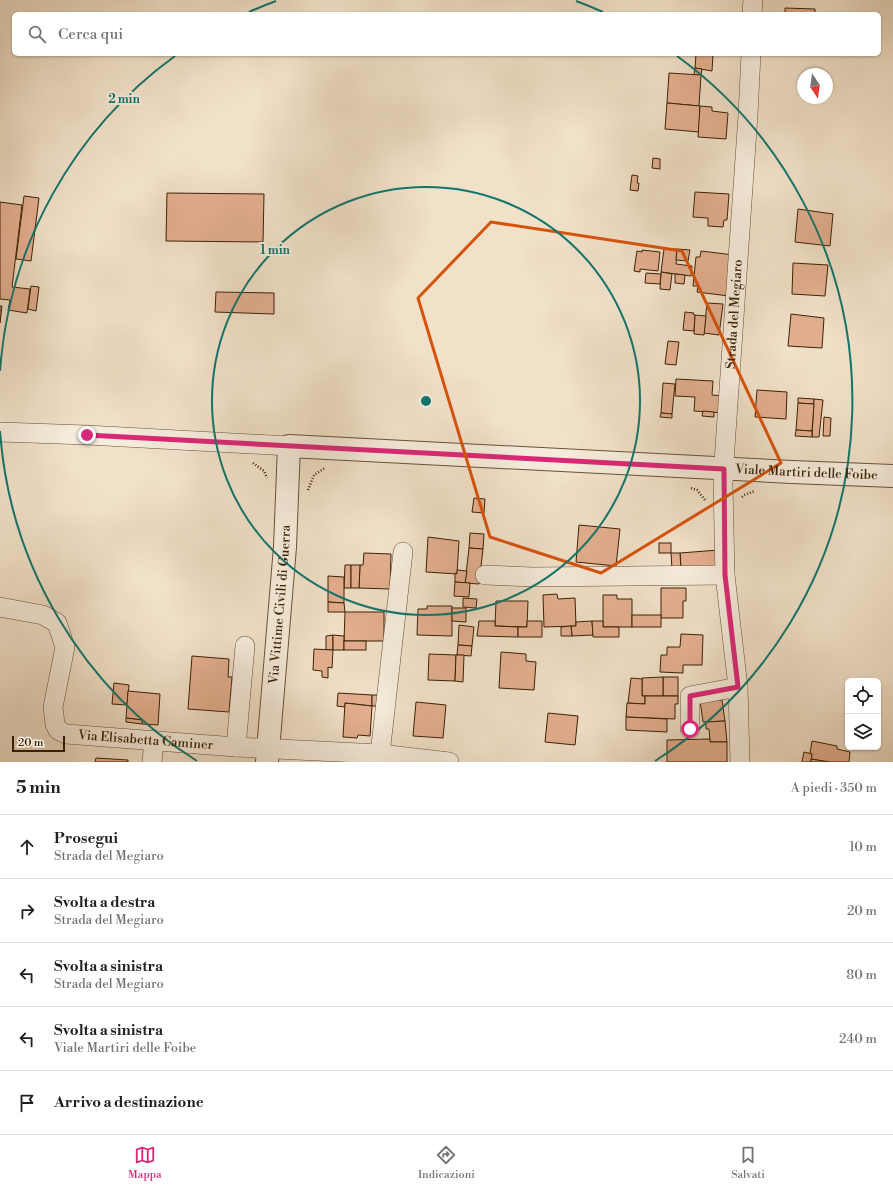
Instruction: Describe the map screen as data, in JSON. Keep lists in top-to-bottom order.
{
  "streets": {
    "street": [
      "Strada del Megiaro",
      "Viale Martiri delle Foibe",
      "Via Vittime Civili di Guerra",
      "Via Elisabetta Caminer"
    ]
  },
  "crossings": [
    ["Strada del Megiaro", "Viale Martiri delle Foibe"],
    ["Viale Martiri delle Foibe", "Via Vittime Civili di Guerra"],
    ["Via Vittime Civili di Guerra", "Via Elisabetta Caminer"]
  ],
  "scale_bar": "20 m",
  "north": "bottom",
  "page": {
    "search": "Cerca qui",
    "scale": "20 m",
    "heading": ["5 min", "A piedi · 350 m"],
    "list": [
      ["Prosegui", "Strada del Megiaro", "10 m"],
      ["Svolta a destra", "Strada del Megiaro", "20 m"],
      ["Svolta a sinistra", "Strada del Megiaro", "80 m"],
      ["Svolta a sinistra", "Viale Martiri delle Foibe", "240 m"],
      "Arrivo a destinazione"
    ],
    "nav": ["Mappa", "Indicazioni", "Salvati"]
  },
  "rings": ["2 min", "1 min"]
}
